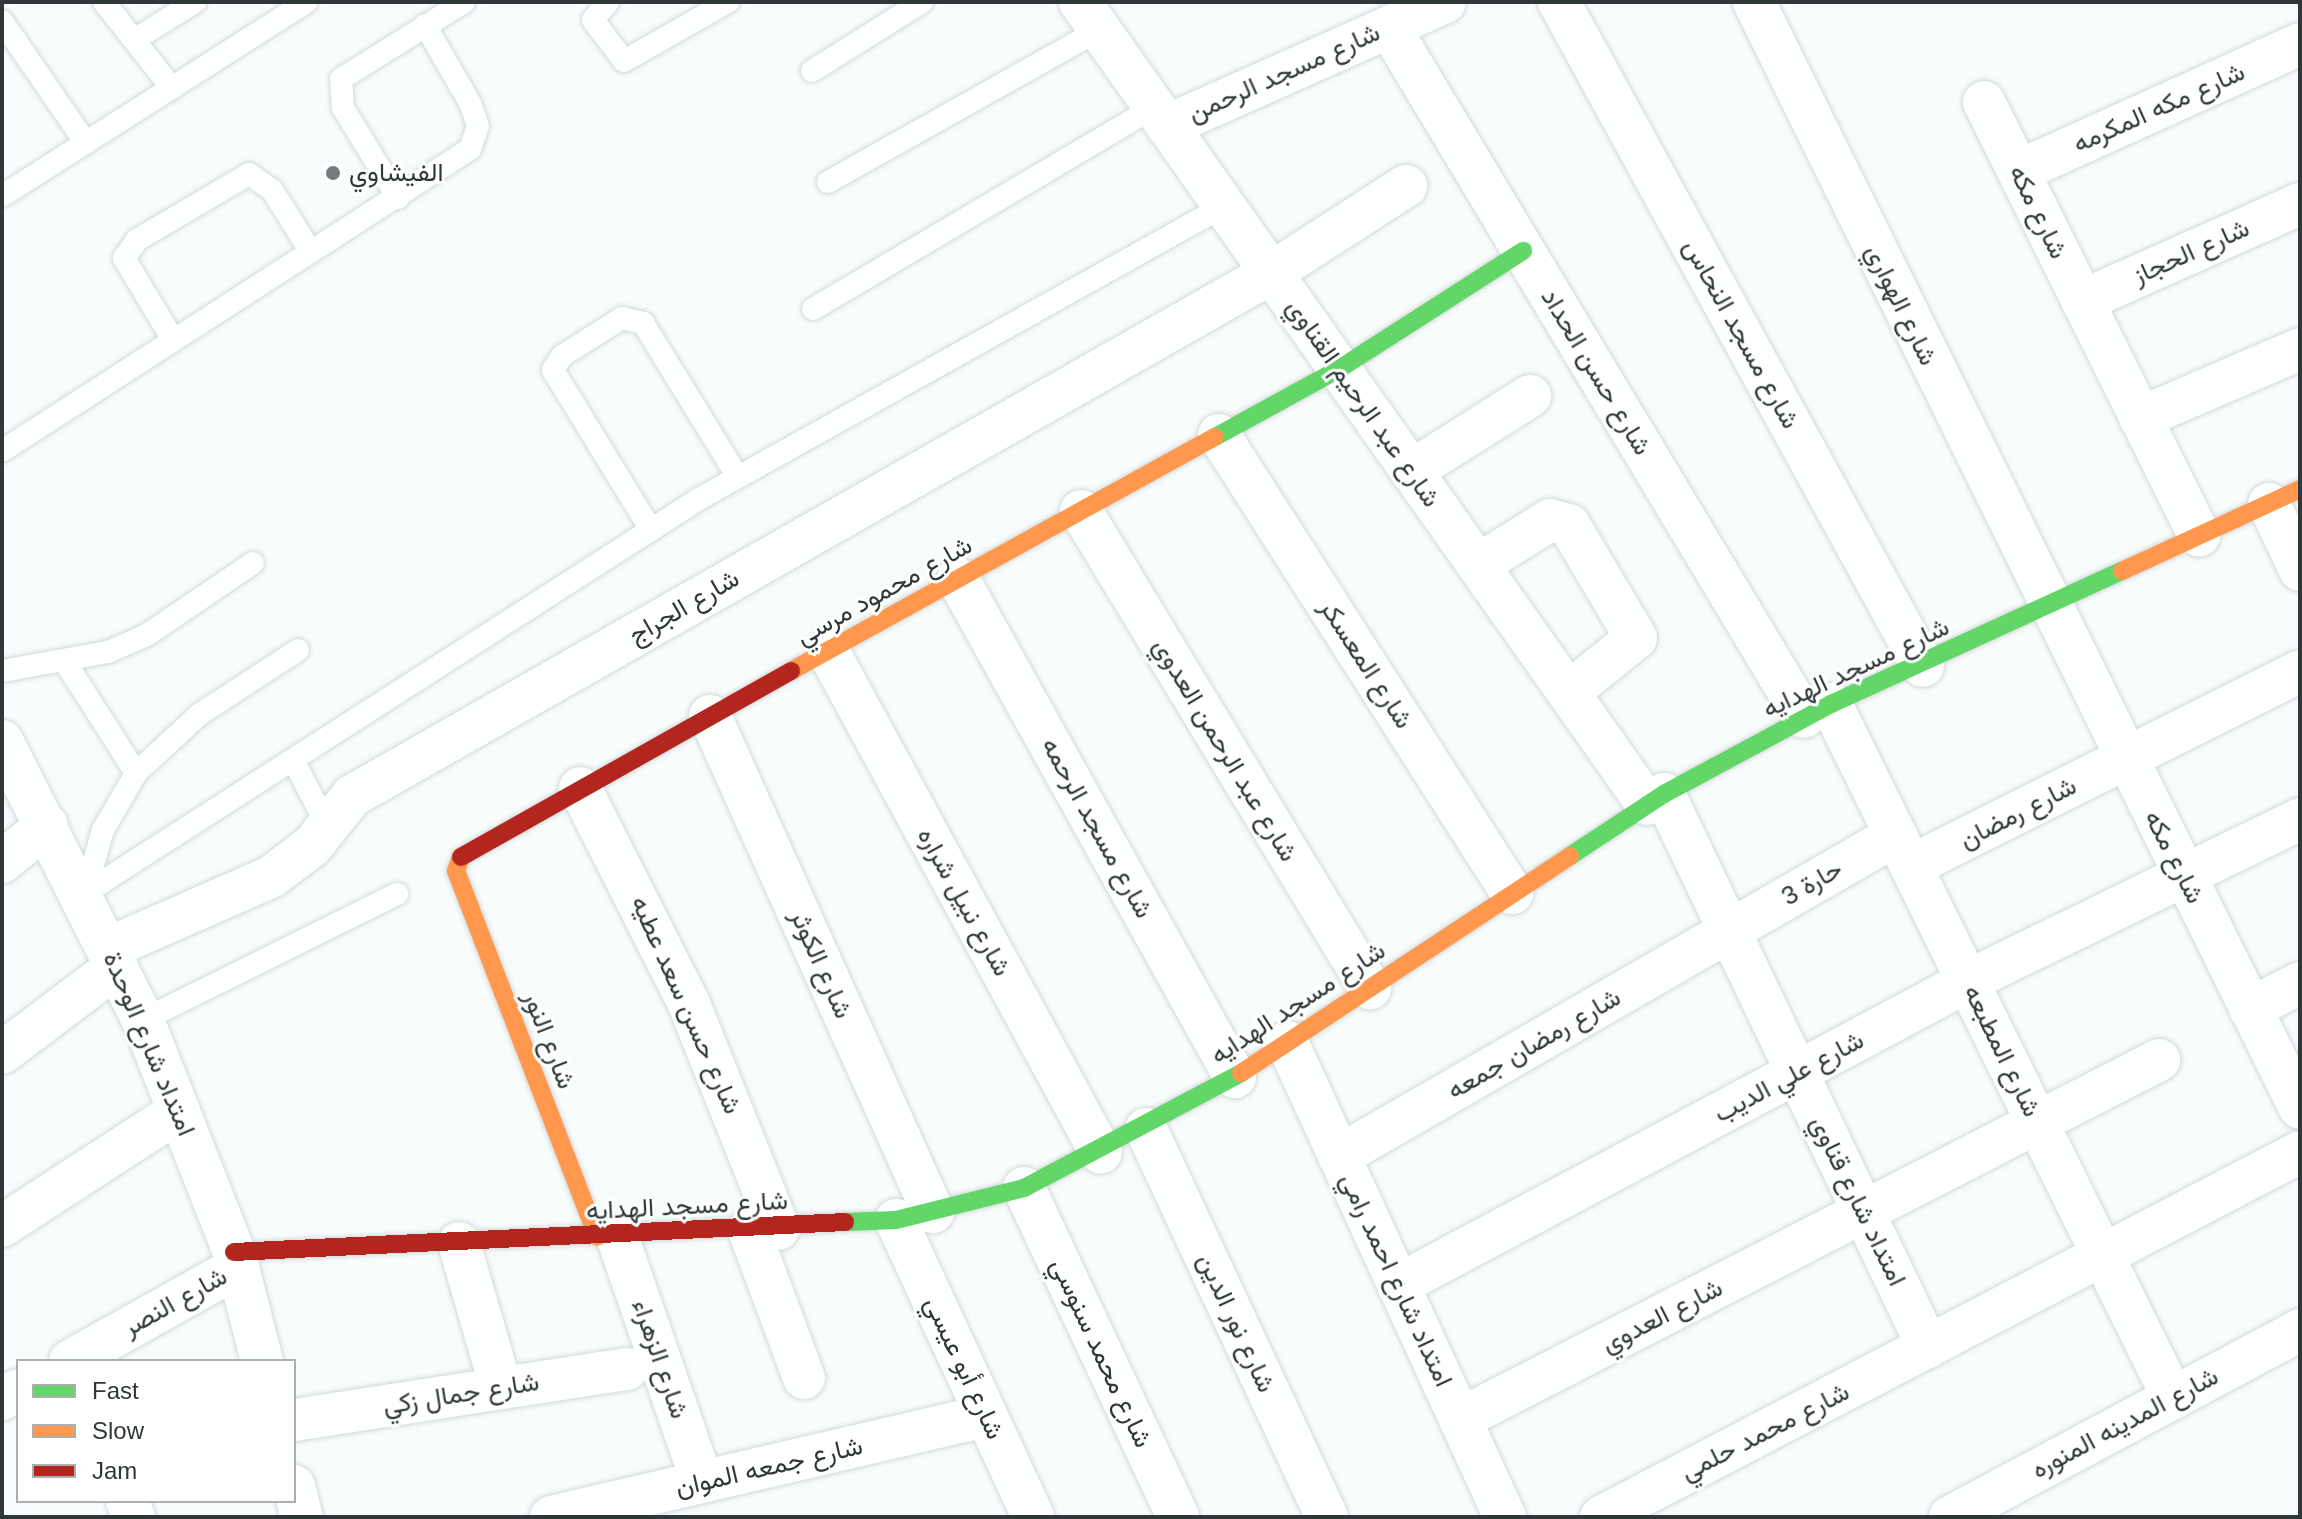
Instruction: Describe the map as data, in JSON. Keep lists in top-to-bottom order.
{
  "streets": {
    "street": [
      "شارع مسجد الرحمن",
      "شارع مكه المكرمه",
      "شارع مكه",
      "شارع الحجاز",
      "شارع الهواري",
      "شارع مسجد النحاس",
      "شارع حسن الحداد",
      "شارع عبد الرحيم القناوي",
      "شارع محمود مرسي",
      "شارع الجراج",
      "شارع المعسكر",
      "شارع مسجد الهدايه",
      "شارع عبد الرحمن العدوي",
      "شارع رمضان",
      "شارع مسجد الرحمه",
      "حارة 3",
      "شارع نبيل شراره",
      "شارع الكوثر",
      "شارع حسن سعد عطيه",
      "شارع النور",
      "امتداد شارع الوحدة",
      "شارع رمضان جمعه",
      "شارع المطبعه",
      "شارع علي الديب",
      "امتداد شارع قناوي",
      "امتداد شارع احمد رامي",
      "شارع النصر",
      "شارع العدوي",
      "شارع نور الدين",
      "شارع محمد سنوسي",
      "شارع الزهراء",
      "شارع أبو عيسي",
      "شارع جمال زكي",
      "شارع المدينه المنوره",
      "شارع محمد حلمي",
      "شارع جمعه الموان"
    ]
  },
  "crossings": [
    ["شارع مسجد الرحمن", "شارع حسن الحداد"],
    ["شارع مسجد الرحمن", "شارع عبد الرحيم القناوي"],
    ["شارع مكه المكرمه", "شارع مكه"],
    ["شارع مكه", "شارع الحجاز"],
    ["شارع مكه", "شارع الهواري"],
    ["شارع مكه", "شارع مسجد الهدايه"],
    ["شارع مكه", "شارع رمضان"],
    ["شارع مكه", "شارع علي الديب"],
    ["شارع الهواري", "شارع مسجد الهدايه"],
    ["شارع مسجد النحاس", "شارع مسجد الهدايه"],
    ["شارع حسن الحداد", "شارع محمود مرسي"],
    ["شارع حسن الحداد", "شارع مسجد الهدايه"],
    ["شارع حسن الحداد", "شارع المطبعه"],
    ["شارع عبد الرحيم القناوي", "شارع محمود مرسي"],
    ["شارع عبد الرحيم القناوي", "شارع الجراج"],
    ["شارع عبد الرحيم القناوي", "شارع مسجد الهدايه"],
    ["شارع عبد الرحيم القناوي", "امتداد شارع قناوي"],
    ["شارع محمود مرسي", "شارع المعسكر"],
    ["شارع محمود مرسي", "شارع عبد الرحمن العدوي"],
    ["شارع محمود مرسي", "شارع مسجد الرحمه"],
    ["شارع محمود مرسي", "شارع نبيل شراره"],
    ["شارع محمود مرسي", "شارع الكوثر"],
    ["شارع محمود مرسي", "شارع حسن سعد عطيه"],
    ["شارع محمود مرسي", "شارع النور"],
    ["شارع الجراج", "امتداد شارع الوحدة"],
    ["شارع المعسكر", "شارع مسجد الهدايه"],
    ["شارع مسجد الهدايه", "شارع عبد الرحمن العدوي"],
    ["شارع مسجد الهدايه", "شارع مسجد الرحمه"],
    ["شارع مسجد الهدايه", "شارع نبيل شراره"],
    ["شارع مسجد الهدايه", "شارع الكوثر"],
    ["شارع مسجد الهدايه", "شارع حسن سعد عطيه"],
    ["شارع مسجد الهدايه", "شارع النور"],
    ["شارع مسجد الهدايه", "امتداد شارع الوحدة"],
    ["شارع مسجد الهدايه", "شارع المطبعه"],
    ["شارع مسجد الهدايه", "امتداد شارع قناوي"],
    ["شارع مسجد الهدايه", "امتداد شارع احمد رامي"],
    ["شارع مسجد الهدايه", "شارع النصر"],
    ["شارع مسجد الهدايه", "شارع نور الدين"],
    ["شارع مسجد الهدايه", "شارع محمد سنوسي"],
    ["شارع مسجد الهدايه", "شارع الزهراء"],
    ["شارع مسجد الهدايه", "شارع أبو عيسي"],
    ["شارع رمضان", "حارة 3"],
    ["شارع رمضان", "شارع المطبعه"],
    ["حارة 3", "شارع رمضان جمعه"],
    ["حارة 3", "شارع المطبعه"],
    ["حارة 3", "امتداد شارع قناوي"],
    ["شارع الكوثر", "شارع أبو عيسي"],
    ["شارع النور", "شارع الزهراء"],
    ["امتداد شارع الوحدة", "شارع النصر"],
    ["شارع رمضان جمعه", "امتداد شارع قناوي"],
    ["شارع رمضان جمعه", "امتداد شارع احمد رامي"],
    ["شارع المطبعه", "شارع علي الديب"],
    ["شارع المطبعه", "شارع العدوي"],
    ["شارع المطبعه", "شارع المدينه المنوره"],
    ["شارع المطبعه", "شارع محمد حلمي"],
    ["شارع علي الديب", "امتداد شارع قناوي"],
    ["شارع علي الديب", "امتداد شارع احمد رامي"],
    ["امتداد شارع قناوي", "شارع العدوي"],
    ["امتداد شارع قناوي", "شارع محمد حلمي"],
    ["امتداد شارع احمد رامي", "شارع العدوي"],
    ["شارع الزهراء", "شارع جمعه الموان"],
    ["شارع أبو عيسي", "شارع جمعه الموان"]
  ],
  "places": ["الفيشاوي"],
  "legend": ["Fast", "Slow", "Jam"]
}
